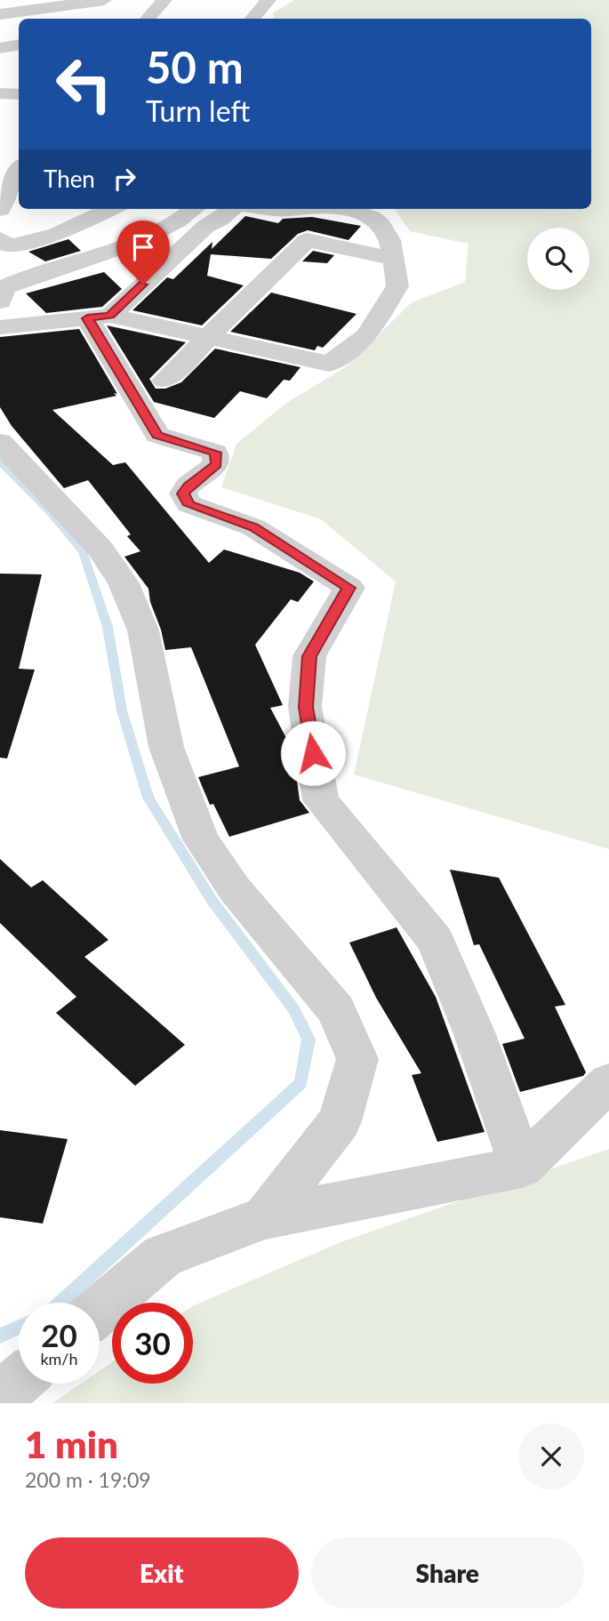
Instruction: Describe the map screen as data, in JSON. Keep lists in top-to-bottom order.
{
  "page": {
    "turn": ["50 m", "Turn left"],
    "then": "Then",
    "speed": "20 km/h",
    "limit": "30",
    "heading": ["1 min", "200 m · 19:09"],
    "buttons": ["Exit", "Share"]
  }
}
